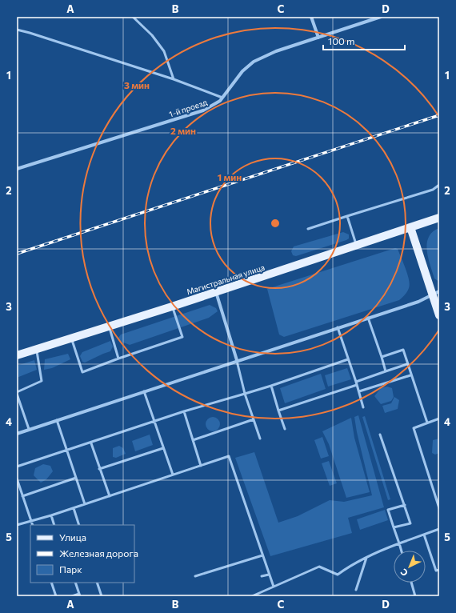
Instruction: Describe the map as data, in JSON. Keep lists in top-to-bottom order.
{
  "streets": {
    "main road": ["Магистральная улица"],
    "street": ["1-й проезд"]
  },
  "legend": ["Улица", "Железная дорога", "Парк"],
  "scale_bar": "100 m",
  "north": "bottom left",
  "grid": {
    "columns": [
      "A",
      "B",
      "C",
      "D"
    ],
    "rows": [
      "1",
      "2",
      "3",
      "4",
      "5"
    ]
  },
  "rings": ["3 мин", "2 мин", "1 мин"]
}
